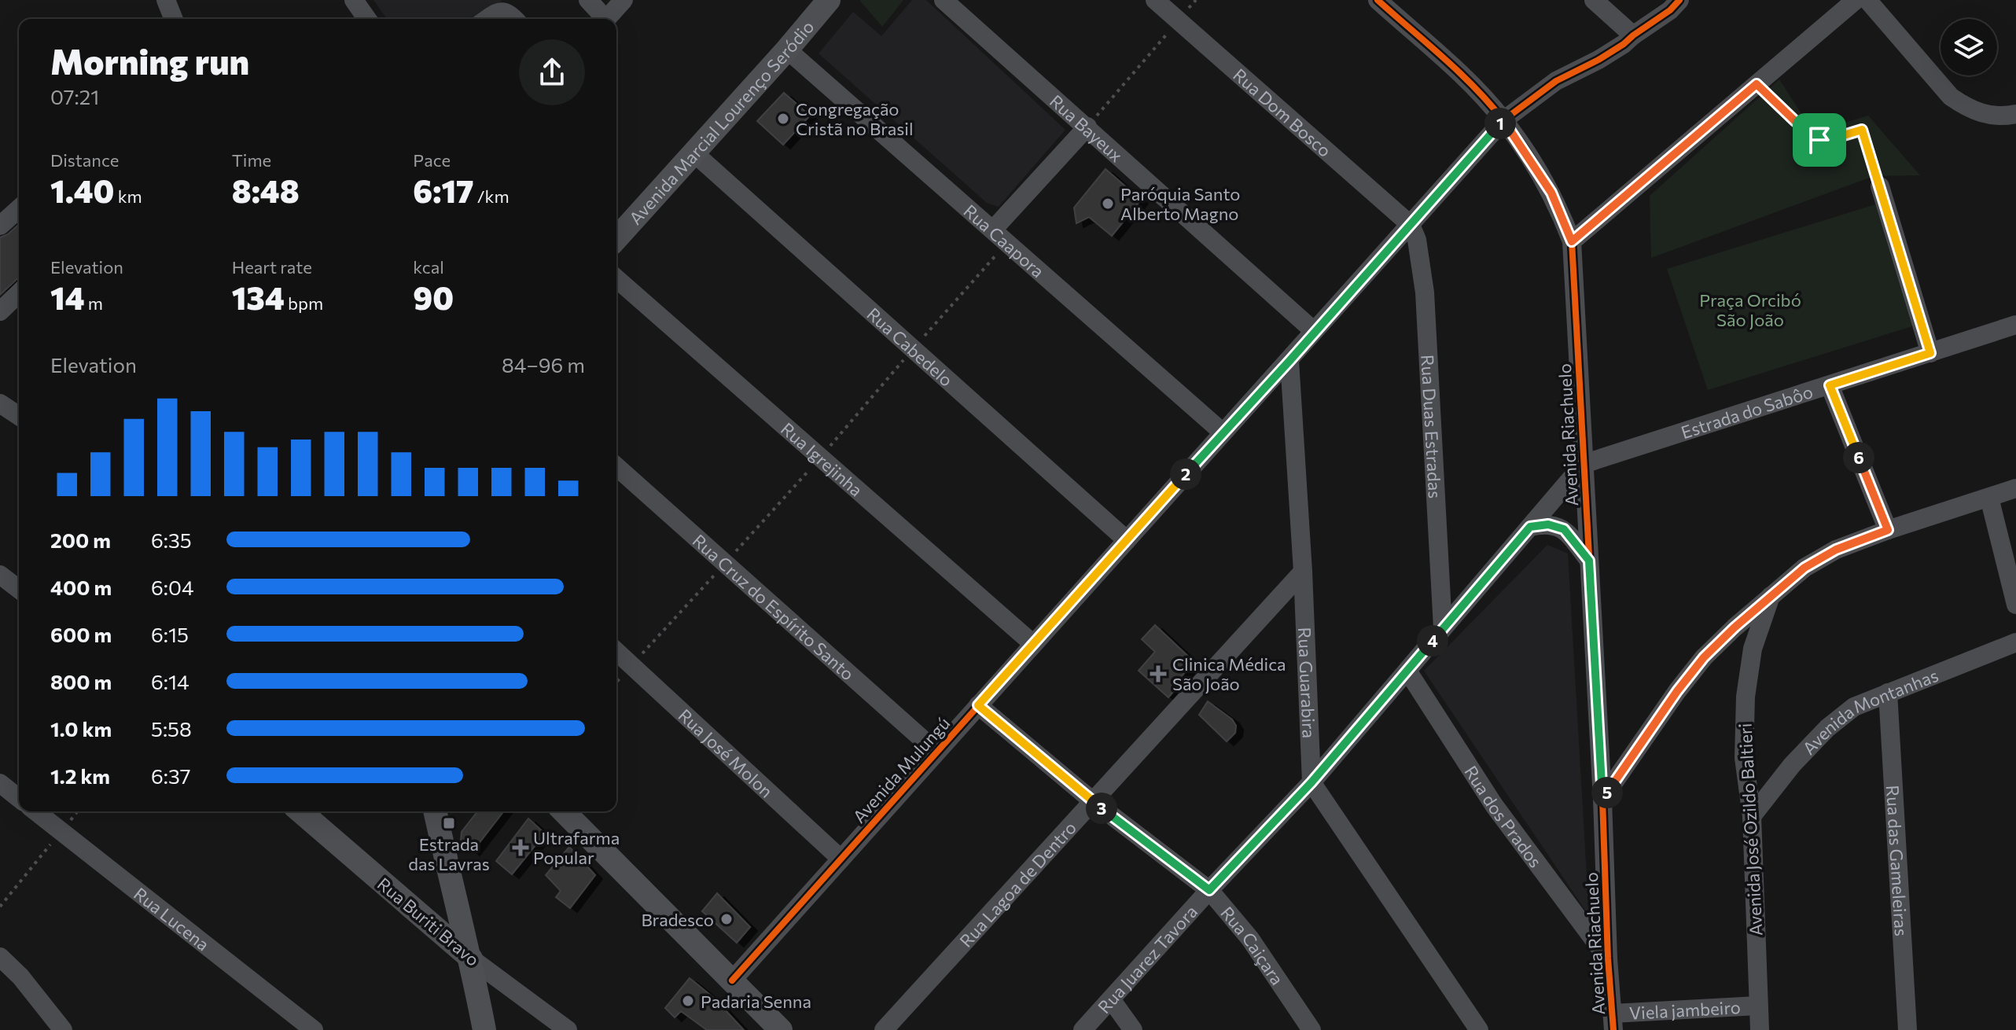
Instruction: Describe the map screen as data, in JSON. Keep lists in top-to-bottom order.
{
  "streets": {
    "main road": ["Avenida Marcial Lourenço Seródio", "Rua Buriti Bravo"],
    "street": [
      "Rua Dom Bosco",
      "Rua Bayeux",
      "Rua Caapora",
      "Rua Cabedelo",
      "Estrada do Sabôo",
      "Rua Duas Estradas",
      "Avenida Riachuelo",
      "Rua Igrejinha",
      "Rua Cruz do Espírito Santo",
      "Rua Guarabira",
      "Avenida Montanhas",
      "Rua José Molon",
      "Avenida Mulungú",
      "Rua dos Prados",
      "Avenida José Ozildo Baltieri",
      "Rua das Gameleiras",
      "Rua Lagoa de Dentro",
      "Rua Lucena",
      "Rua Caiçara",
      "Rua Juarez Tavora",
      "Viela jambeiro"
    ]
  },
  "crossings": [
    ["Rua Dom Bosco", "Rua Duas Estradas"],
    ["Rua Dom Bosco", "Avenida Mulungú"],
    ["Avenida Marcial Lourenço Seródio", "Rua Caapora"],
    ["Avenida Marcial Lourenço Seródio", "Rua Cabedelo"],
    ["Rua Bayeux", "Avenida Mulungú"],
    ["Rua Caapora", "Avenida Mulungú"],
    ["Rua Cabedelo", "Avenida Mulungú"],
    ["Estrada do Sabôo", "Avenida Riachuelo"],
    ["Estrada do Sabôo", "Rua Juarez Tavora"],
    ["Rua Duas Estradas", "Avenida Mulungú"],
    ["Rua Duas Estradas", "Rua Juarez Tavora"],
    ["Avenida Riachuelo", "Avenida Mulungú"],
    ["Avenida Riachuelo", "Rua dos Prados"],
    ["Avenida Riachuelo", "Rua Juarez Tavora"],
    ["Avenida Riachuelo", "Viela jambeiro"],
    ["Rua Igrejinha", "Avenida Mulungú"],
    ["Rua Cruz do Espírito Santo", "Avenida Mulungú"],
    ["Rua Guarabira", "Avenida Mulungú"],
    ["Rua Guarabira", "Rua Lagoa de Dentro"],
    ["Rua Guarabira", "Rua Juarez Tavora"],
    ["Avenida Montanhas", "Avenida José Ozildo Baltieri"],
    ["Avenida Montanhas", "Rua das Gameleiras"],
    ["Rua José Molon", "Avenida Mulungú"],
    ["Avenida Mulungú", "Rua Caiçara"],
    ["Rua dos Prados", "Rua Juarez Tavora"],
    ["Avenida José Ozildo Baltieri", "Viela jambeiro"],
    ["Rua Lagoa de Dentro", "Rua Caiçara"],
    ["Rua Caiçara", "Rua Juarez Tavora"]
  ],
  "parks": ["Praça Orcibó São João"],
  "places": {
    "other": [
      "Congregação Cristã no Brasil",
      "Paróquia Santo Alberto Magno",
      "Bradesco",
      "Padaria Senna"
    ],
    "health": ["Clinica Médica São João", "Ultrafarma Popular"],
    "transit": ["Estrada das Lavras"]
  },
  "page": {
    "heading": ["Morning run", "07:21"],
    "pins": [
      "1",
      "6",
      "2",
      "4",
      "5",
      "3"
    ],
    "stats": [
      ["Distance", "1.40 km"],
      ["Time", "8:48"],
      ["Pace", "6:17 /km"],
      ["Elevation", "14 m"],
      ["Heart rate", "134 bpm"],
      ["kcal", "90"]
    ],
    "chart": ["Elevation", "84–96 m"],
    "list": [
      {
        "name": "200 m",
        "note": "6:35"
      },
      {
        "name": "400 m",
        "note": "6:04"
      },
      {
        "name": "600 m",
        "note": "6:15"
      },
      {
        "name": "800 m",
        "note": "6:14"
      },
      {
        "name": "1.0 km",
        "note": "5:58"
      },
      {
        "name": "1.2 km",
        "note": "6:37"
      }
    ]
  }
}
